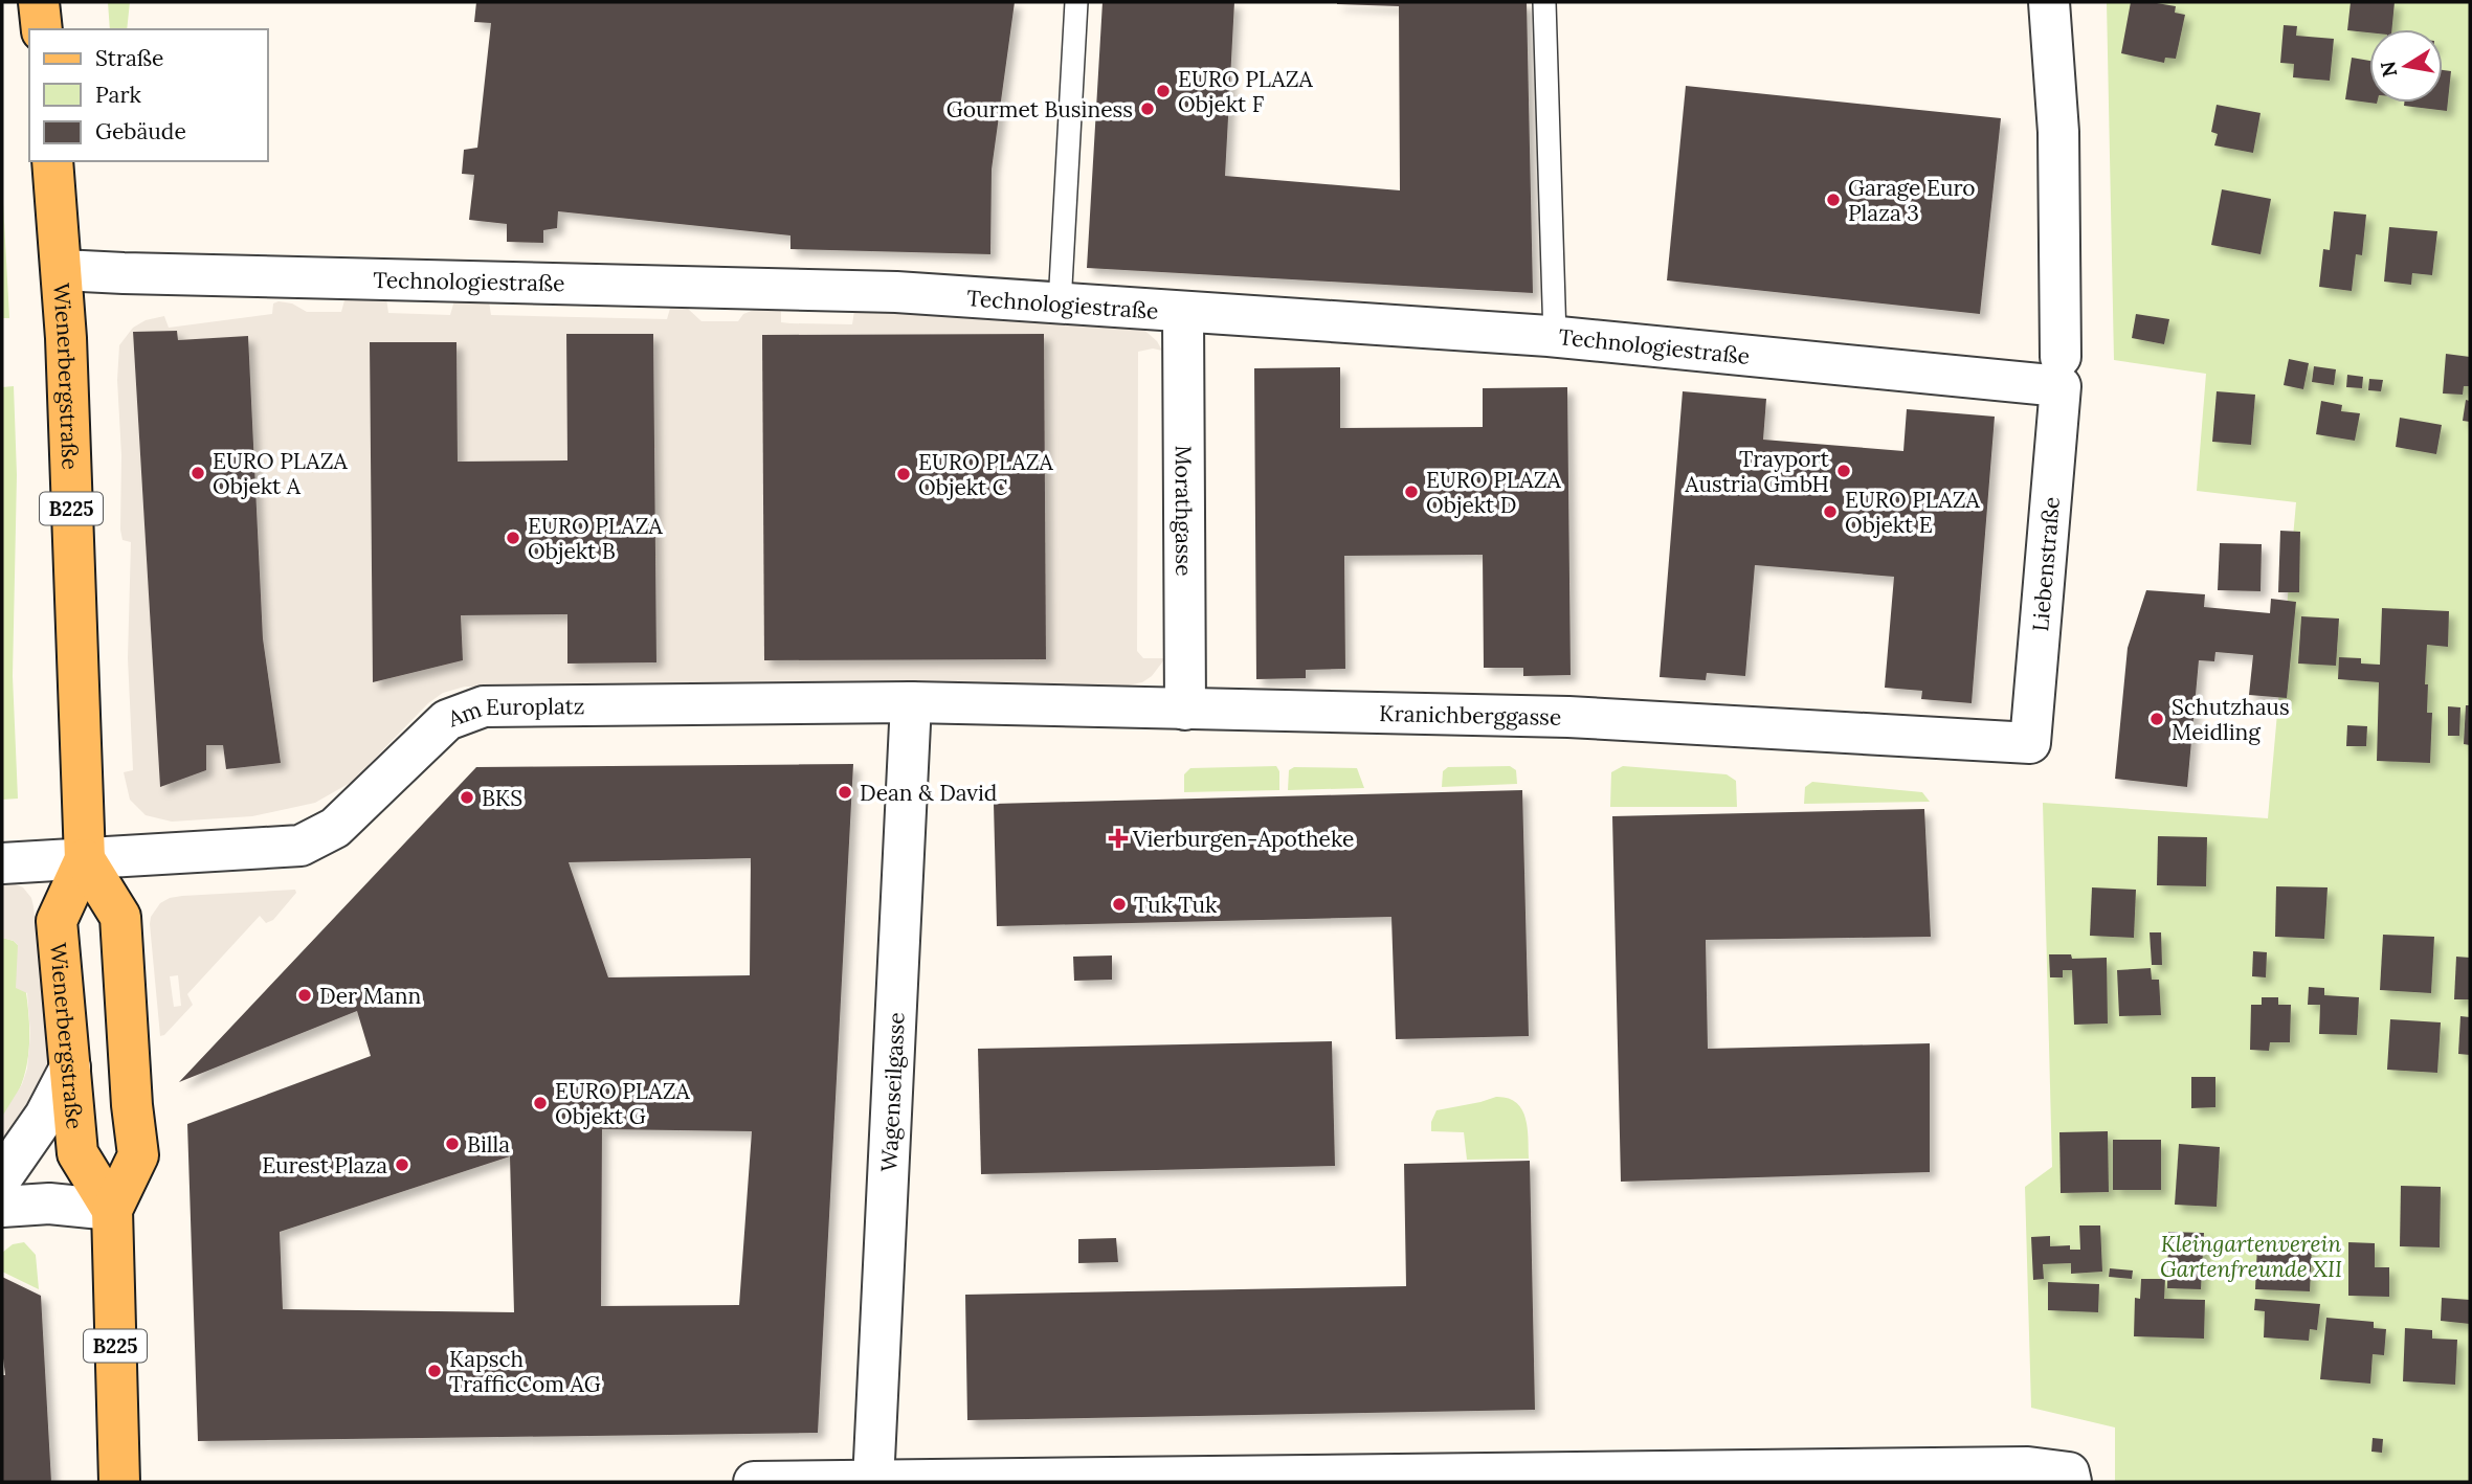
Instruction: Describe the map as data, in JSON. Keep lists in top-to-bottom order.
{
  "streets": {
    "main road": ["Wienerbergstraße", "B225"],
    "street": [
      "Technologiestraße",
      "Morathgasse",
      "Liebenstraße",
      "Kranichberggasse",
      "Am Europlatz",
      "Wagenseilgasse"
    ]
  },
  "crossings": [
    ["Technologiestraße", "Wienerbergstraße"],
    ["Technologiestraße", "Morathgasse"],
    ["Technologiestraße", "Liebenstraße"],
    ["Wienerbergstraße", "Am Europlatz"],
    ["Morathgasse", "Kranichberggasse"],
    ["Liebenstraße", "Kranichberggasse"],
    ["Kranichberggasse", "Am Europlatz"],
    ["Kranichberggasse", "Wagenseilgasse"],
    ["Am Europlatz", "Wagenseilgasse"]
  ],
  "parks": ["Kleingartenverein Gartenfreunde XII"],
  "places": {
    "other": [
      "EURO PLAZA Objekt F",
      "Gourmet Business",
      "Garage Euro Plaza 3",
      "Trayport Austria GmbH",
      "EURO PLAZA Objekt A",
      "EURO PLAZA Objekt C",
      "EURO PLAZA Objekt D",
      "EURO PLAZA Objekt E",
      "EURO PLAZA Objekt B",
      "Schutzhaus Meidling",
      "Dean & David",
      "BKS",
      "Tuk Tuk",
      "Der Mann",
      "EURO PLAZA Objekt G",
      "Billa",
      "Eurest Plaza",
      "Kapsch TrafficCom AG"
    ],
    "health": ["Vierburgen-Apotheke"]
  },
  "legend": ["Straße", "Park", "Gebäude"],
  "north": "left"
}
